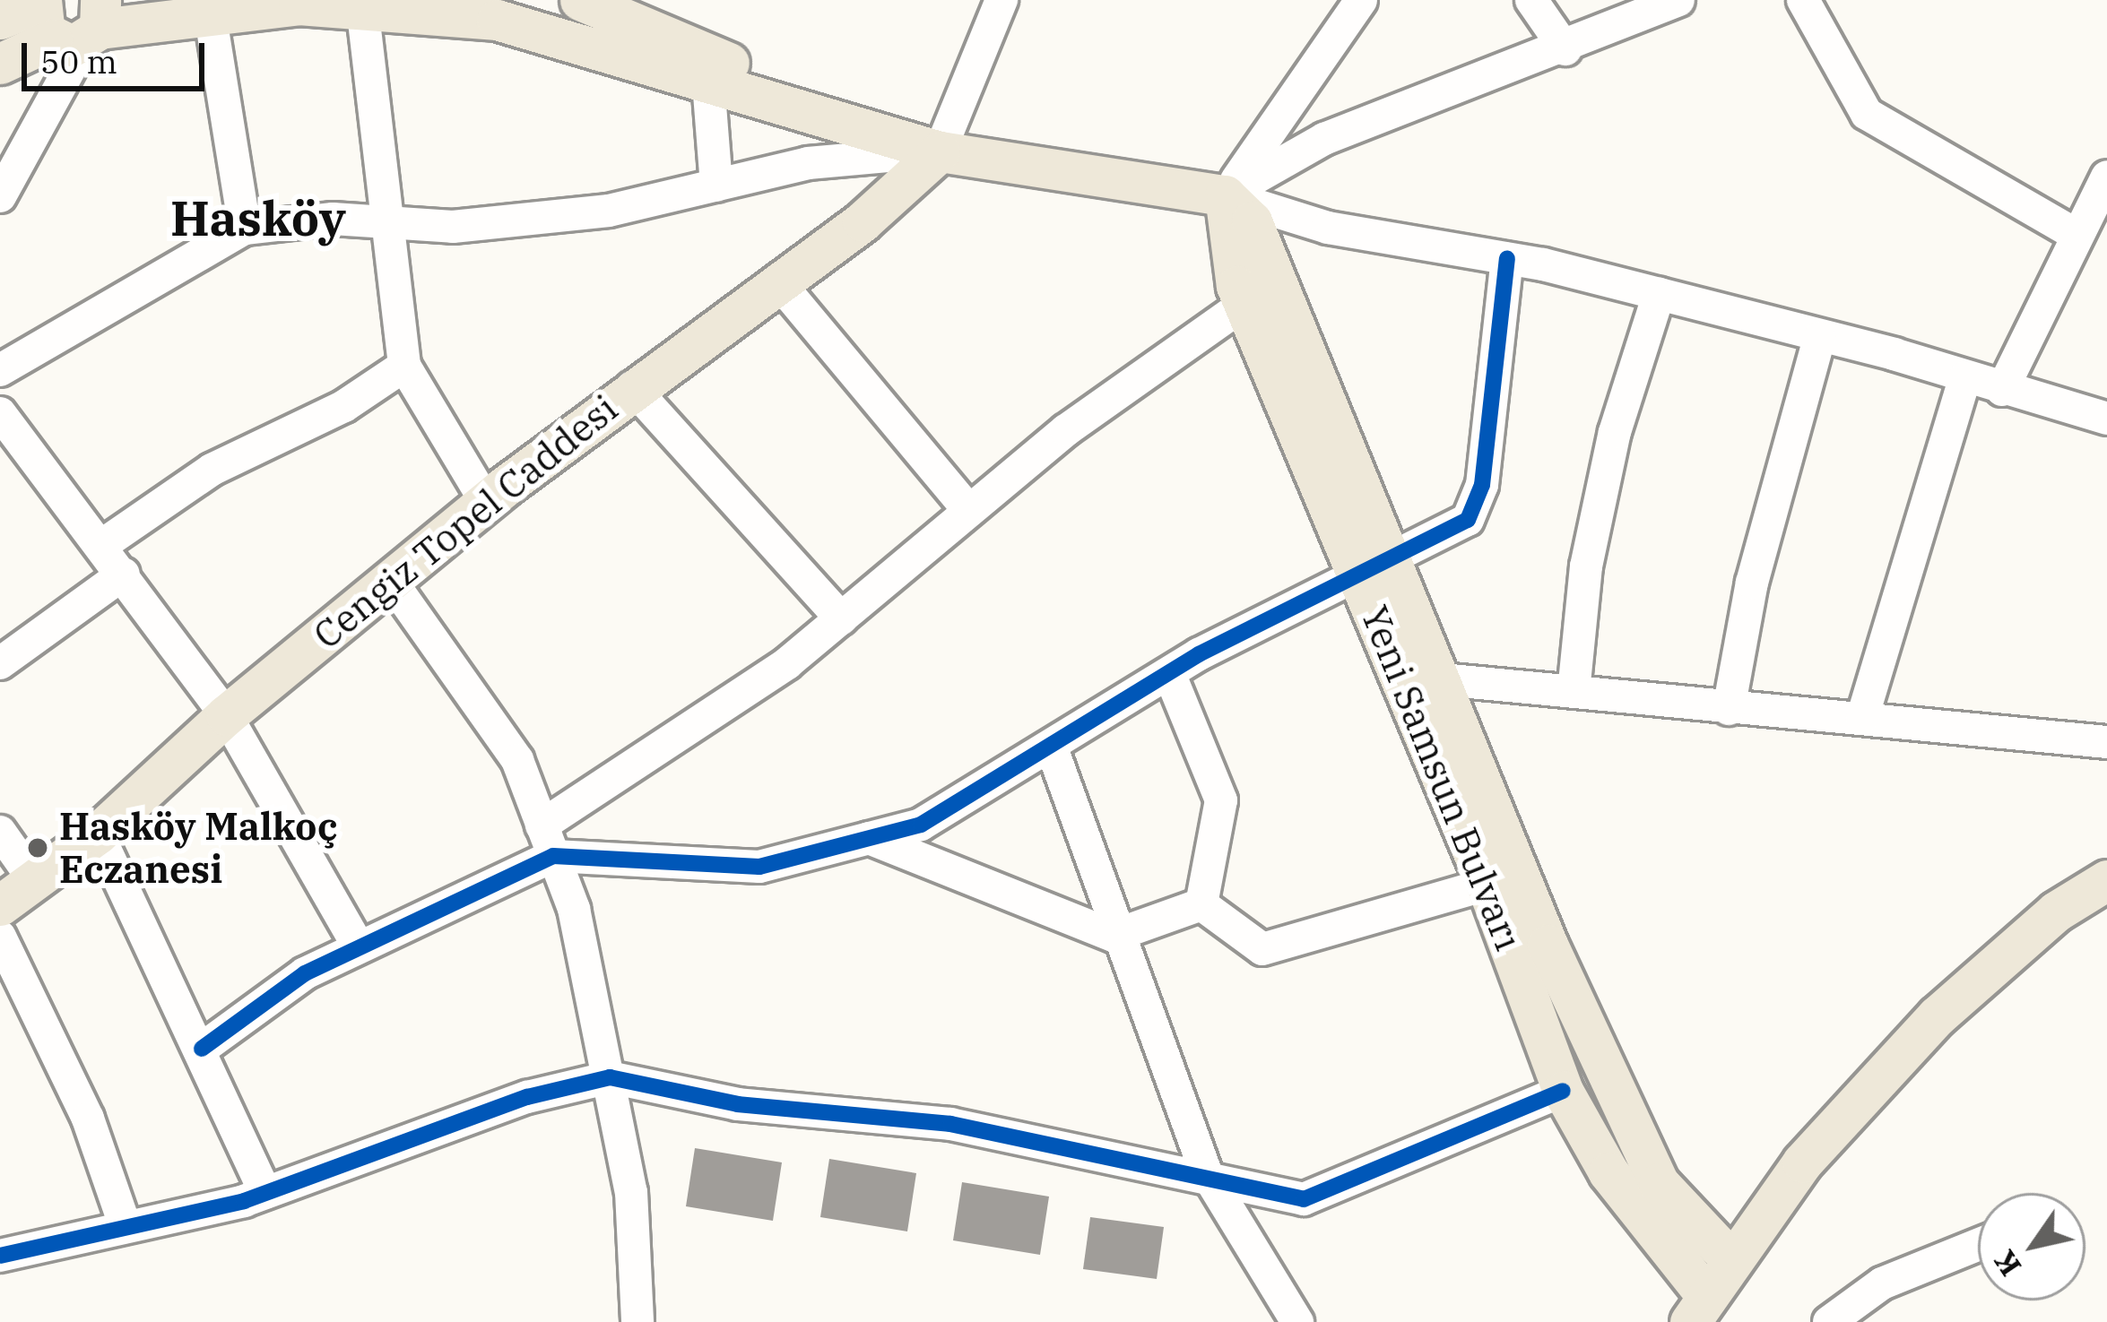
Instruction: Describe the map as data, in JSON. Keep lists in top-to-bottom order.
{
  "streets": {
    "main road": ["Cengiz Topel Caddesi", "Yeni Samsun Bulvarı"]
  },
  "districts": ["Hasköy"],
  "places": ["Hasköy Malkoç Eczanesi"],
  "scale_bar": "50 m",
  "north": "bottom left"
}
